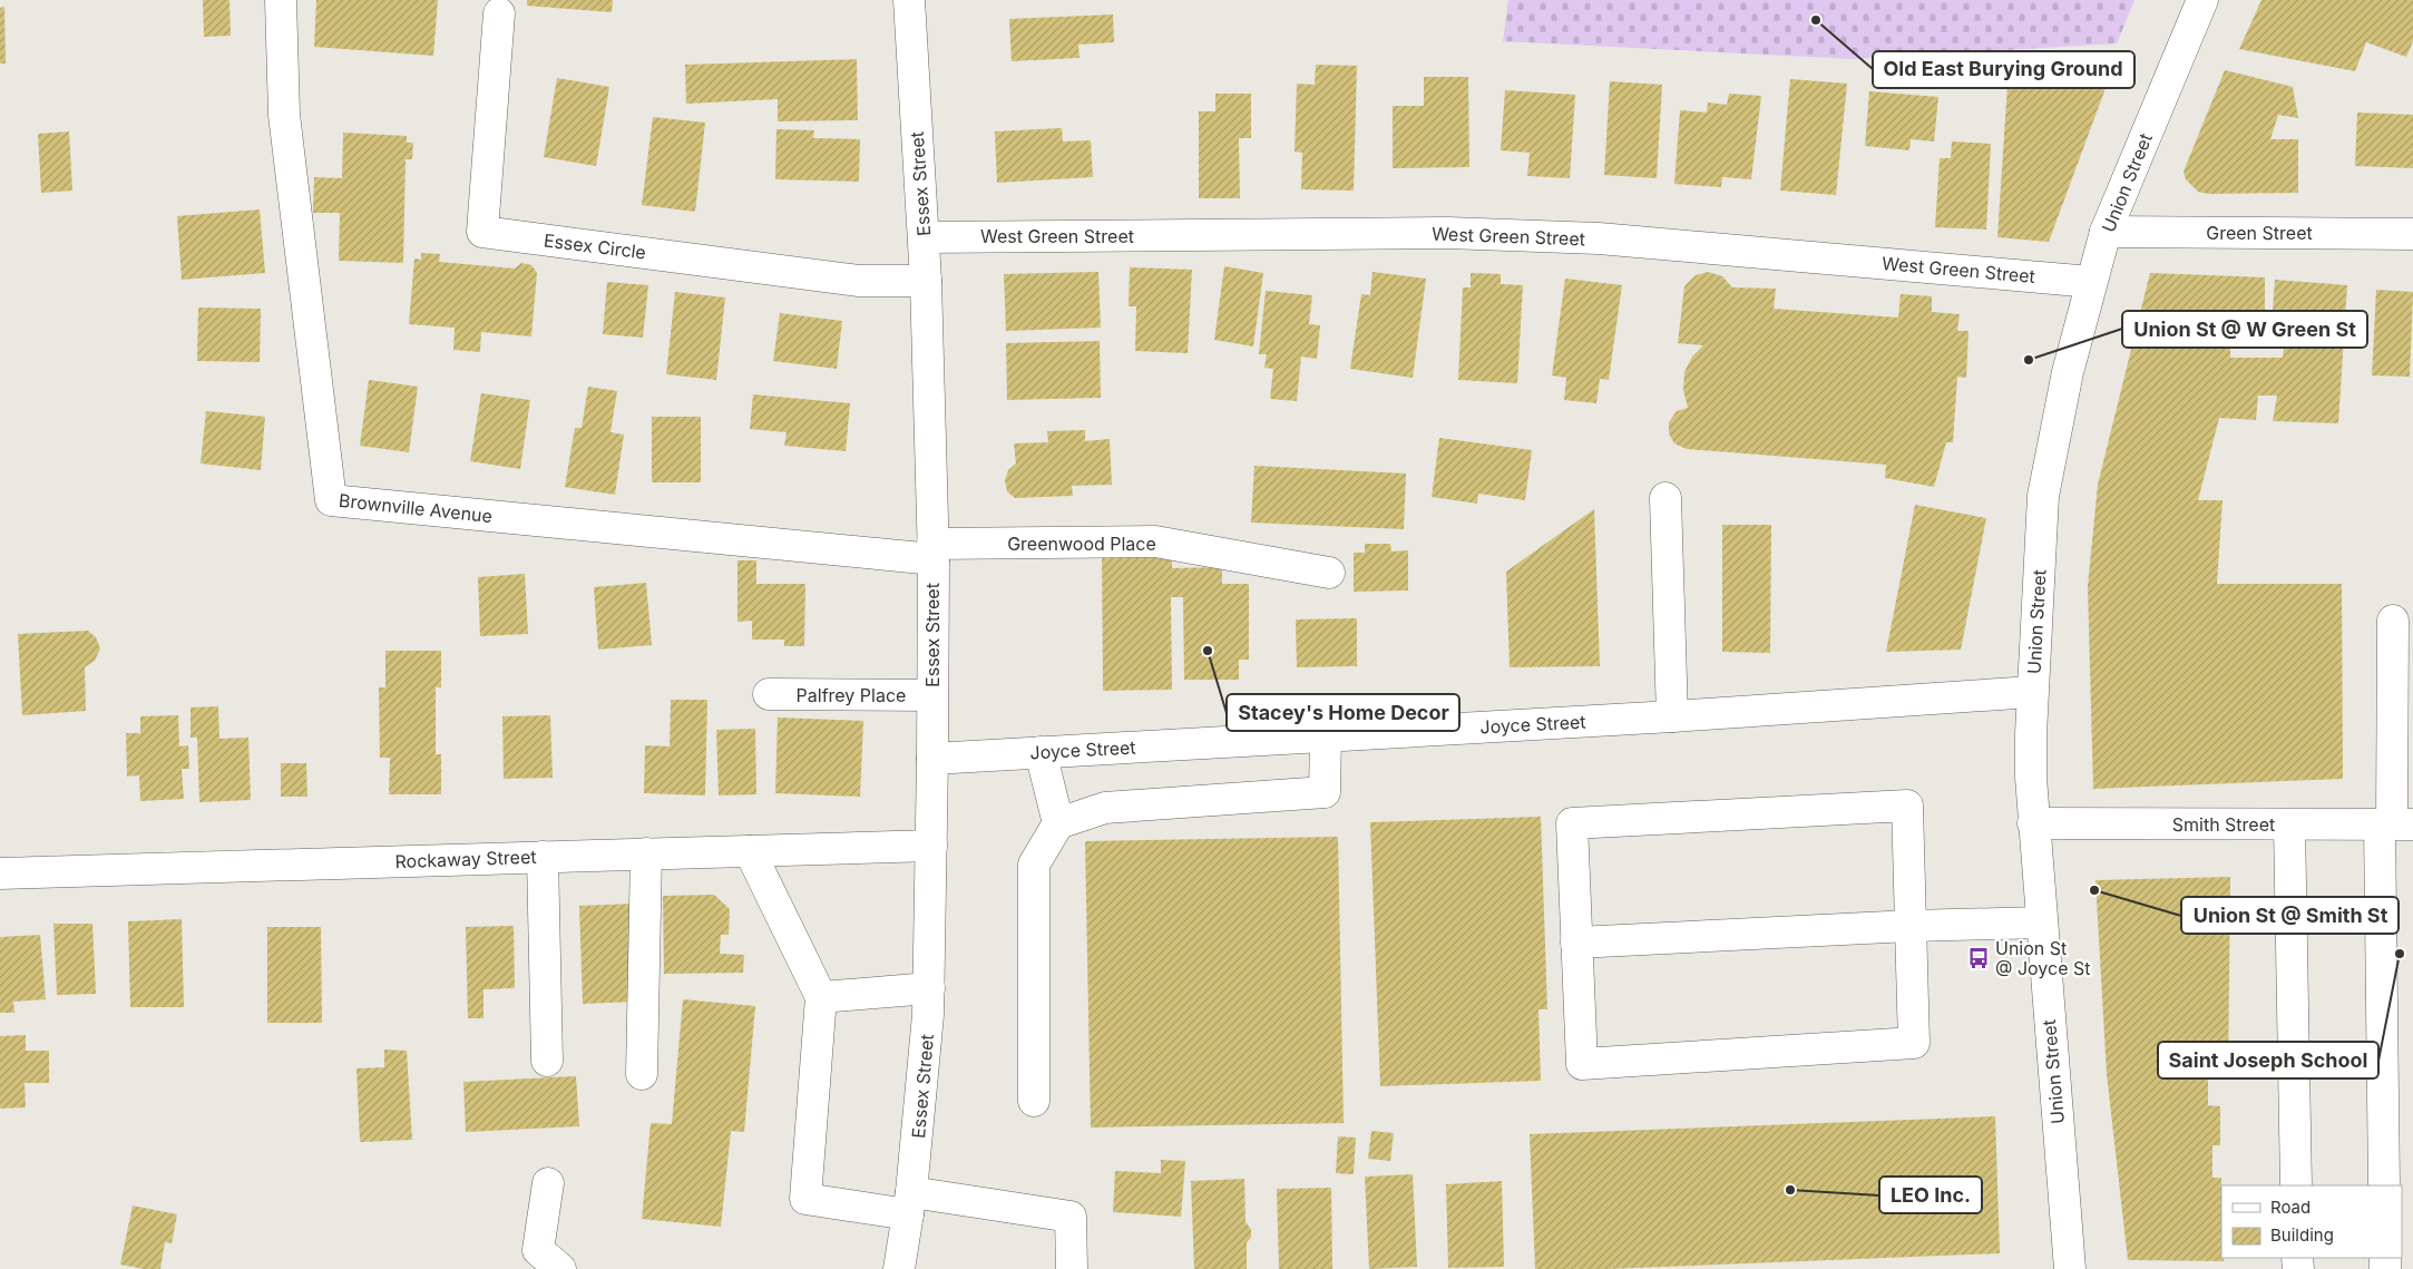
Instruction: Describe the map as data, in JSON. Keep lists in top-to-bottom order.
{
  "streets": {
    "street": [
      "Union Street",
      "Essex Street",
      "Green Street",
      "West Green Street",
      "Essex Circle",
      "Brownville Avenue",
      "Greenwood Place",
      "Palfrey Place",
      "Joyce Street",
      "Smith Street",
      "Rockaway Street"
    ]
  },
  "crossings": [
    ["Union Street", "Green Street"],
    ["Union Street", "West Green Street"],
    ["Union Street", "Joyce Street"],
    ["Union Street", "Smith Street"],
    ["Essex Street", "West Green Street"],
    ["Essex Street", "Essex Circle"],
    ["Essex Street", "Brownville Avenue"],
    ["Essex Street", "Greenwood Place"],
    ["Essex Street", "Palfrey Place"],
    ["Essex Street", "Joyce Street"],
    ["Essex Street", "Rockaway Street"],
    ["Brownville Avenue", "Greenwood Place"]
  ],
  "places": {
    "other": [
      "Old East Burying Ground",
      "Union St @ W Green St",
      "Stacey's Home Decor",
      "Union St @ Smith St",
      "Saint Joseph School",
      "LEO Inc."
    ],
    "bus stop": ["Union St @ Joyce St"]
  },
  "legend": ["Road", "Building"]
}
